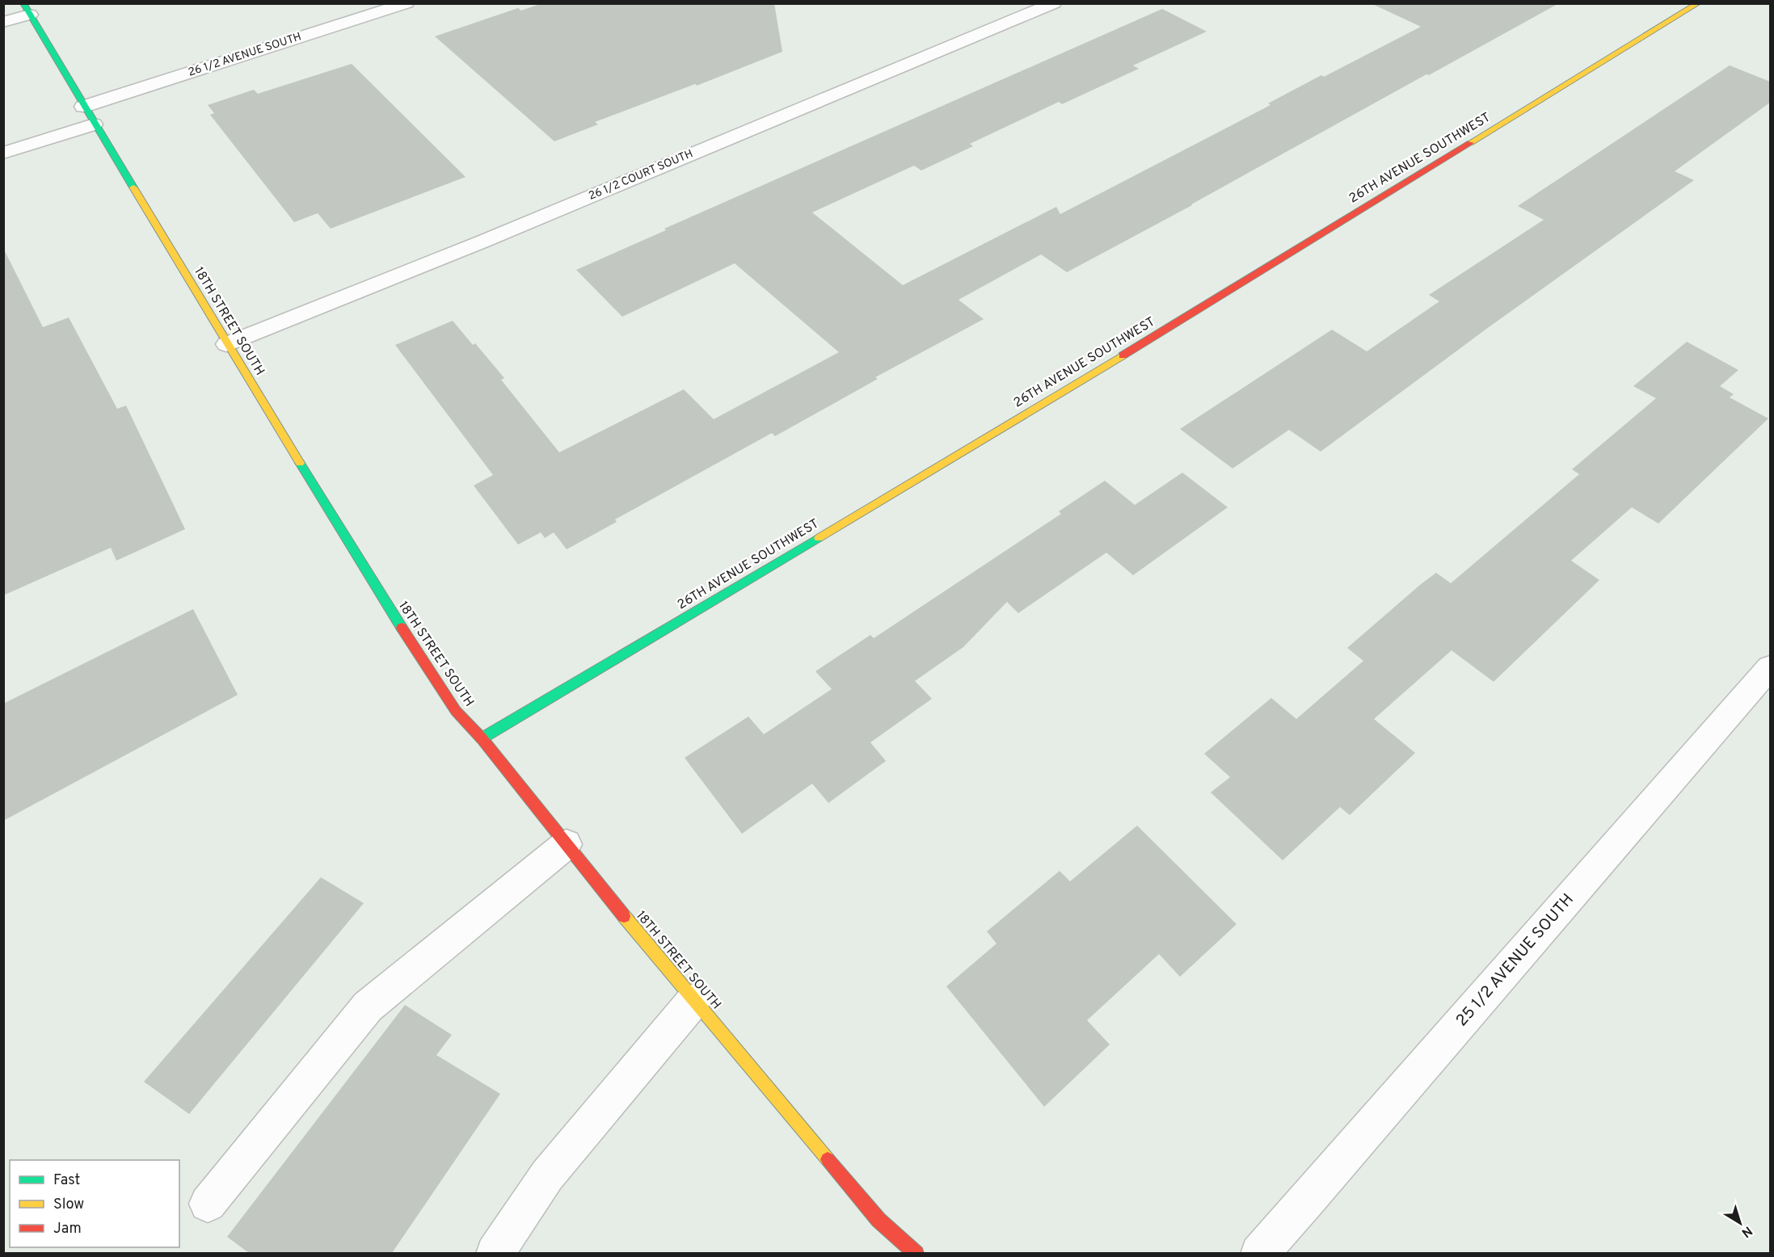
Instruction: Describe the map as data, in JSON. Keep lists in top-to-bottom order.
{
  "streets": {
    "street": [
      "26 1/2 AVENUE SOUTH",
      "26TH AVENUE SOUTHWEST",
      "26 1/2 COURT SOUTH",
      "18TH STREET SOUTH",
      "25 1/2 AVENUE SOUTH"
    ]
  },
  "crossings": [
    ["26 1/2 AVENUE SOUTH", "18TH STREET SOUTH"],
    ["26TH AVENUE SOUTHWEST", "18TH STREET SOUTH"],
    ["26 1/2 COURT SOUTH", "18TH STREET SOUTH"]
  ],
  "legend": ["Fast", "Slow", "Jam"],
  "north": "bottom right"
}
